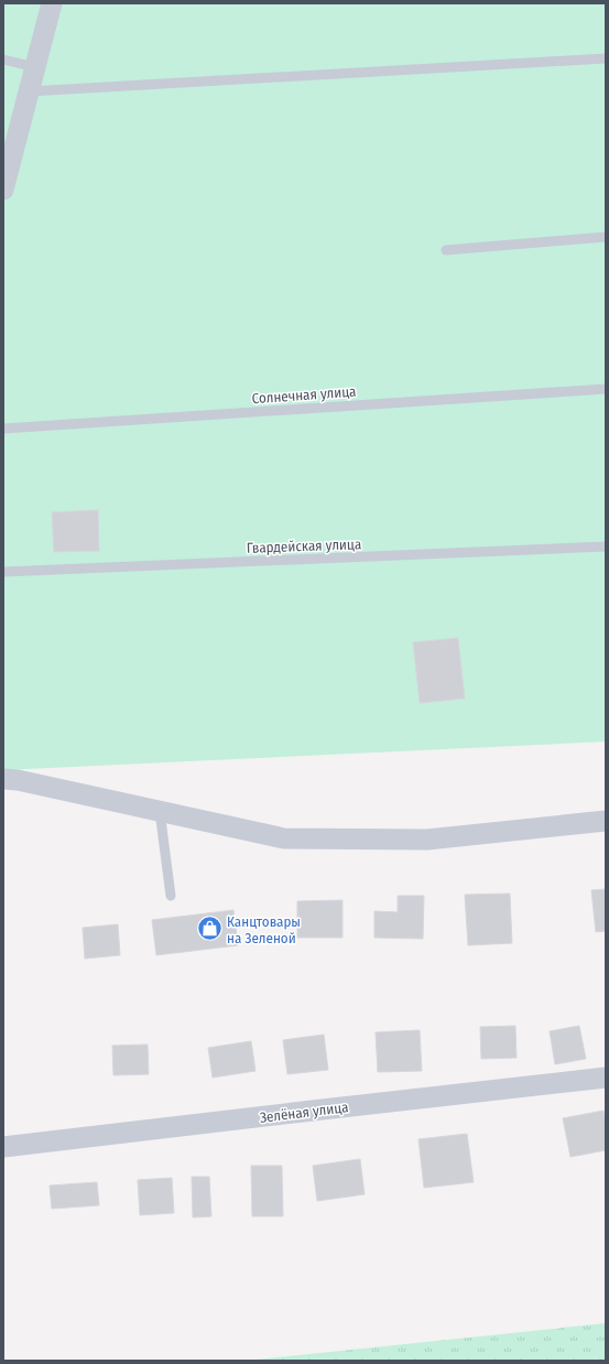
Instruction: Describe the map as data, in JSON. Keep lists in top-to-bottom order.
{
  "streets": {
    "street": ["Зелёная улица"],
    "lane": ["Солнечная улица", "Гвардейская улица"]
  },
  "places": {
    "shop": ["Канцтовары на Зеленой"]
  }
}
